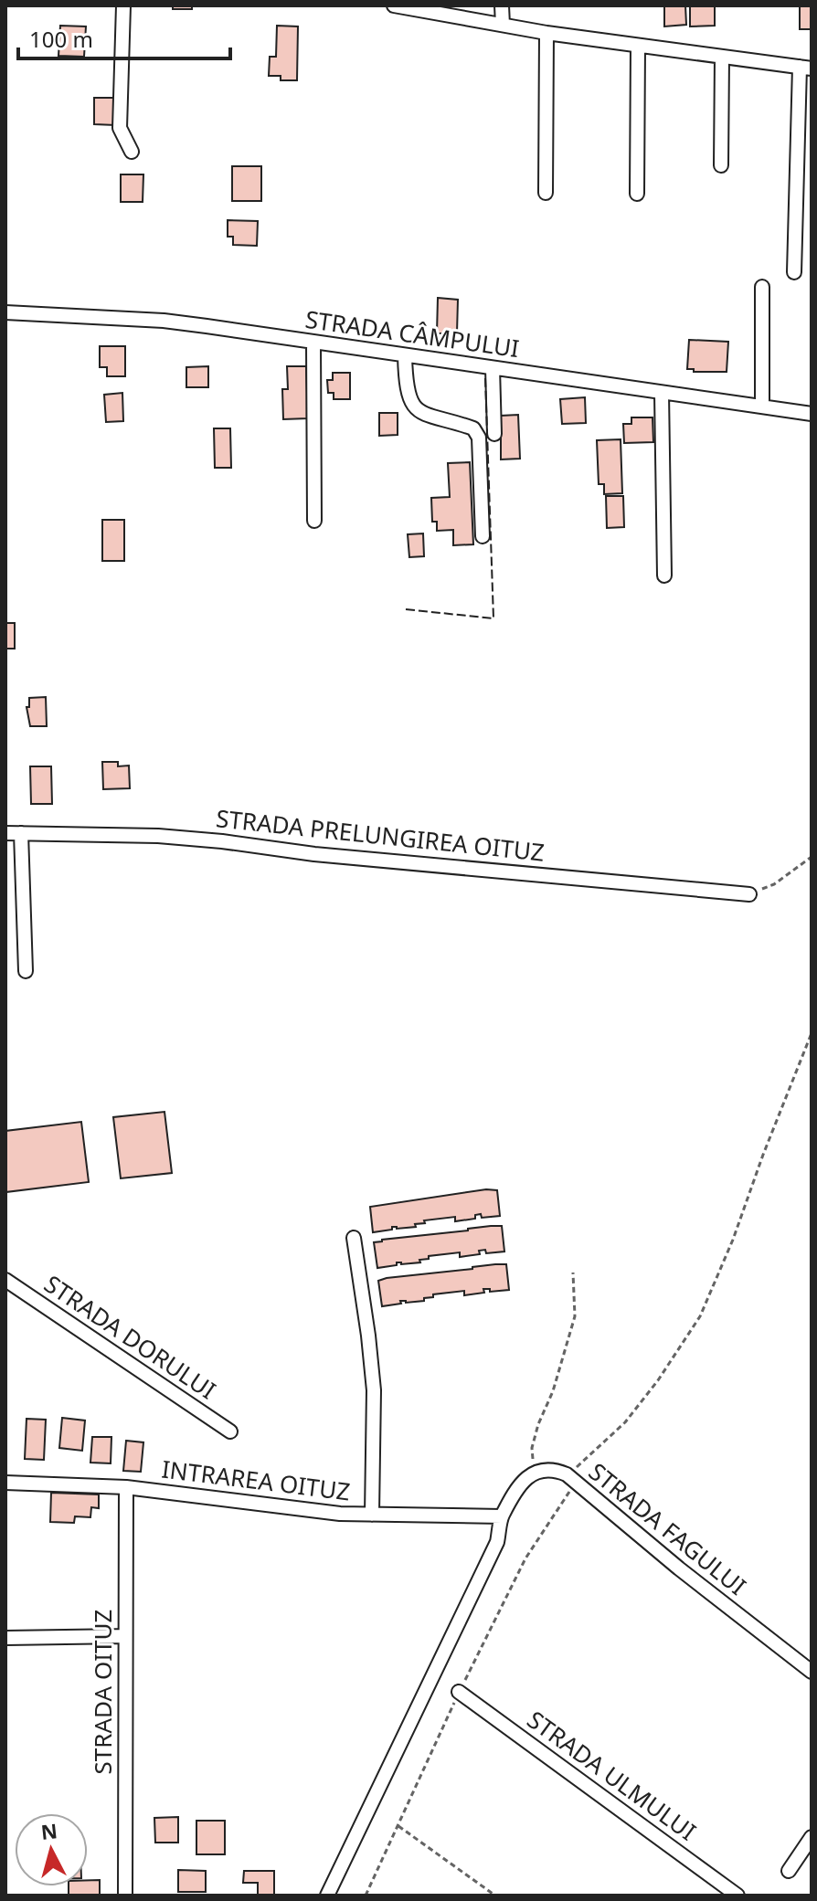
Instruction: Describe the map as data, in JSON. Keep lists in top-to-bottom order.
{
  "streets": {
    "street": [
      "STRADA CÂMPULUI",
      "STRADA PRELUNGIREA OITUZ",
      "STRADA DORULUI",
      "INTRAREA OITUZ",
      "STRADA FAGULUI",
      "STRADA OITUZ",
      "STRADA ULMULUI"
    ]
  },
  "crossings": [
    ["INTRAREA OITUZ", "STRADA OITUZ"]
  ],
  "scale_bar": "100 m",
  "north": "top"
}
